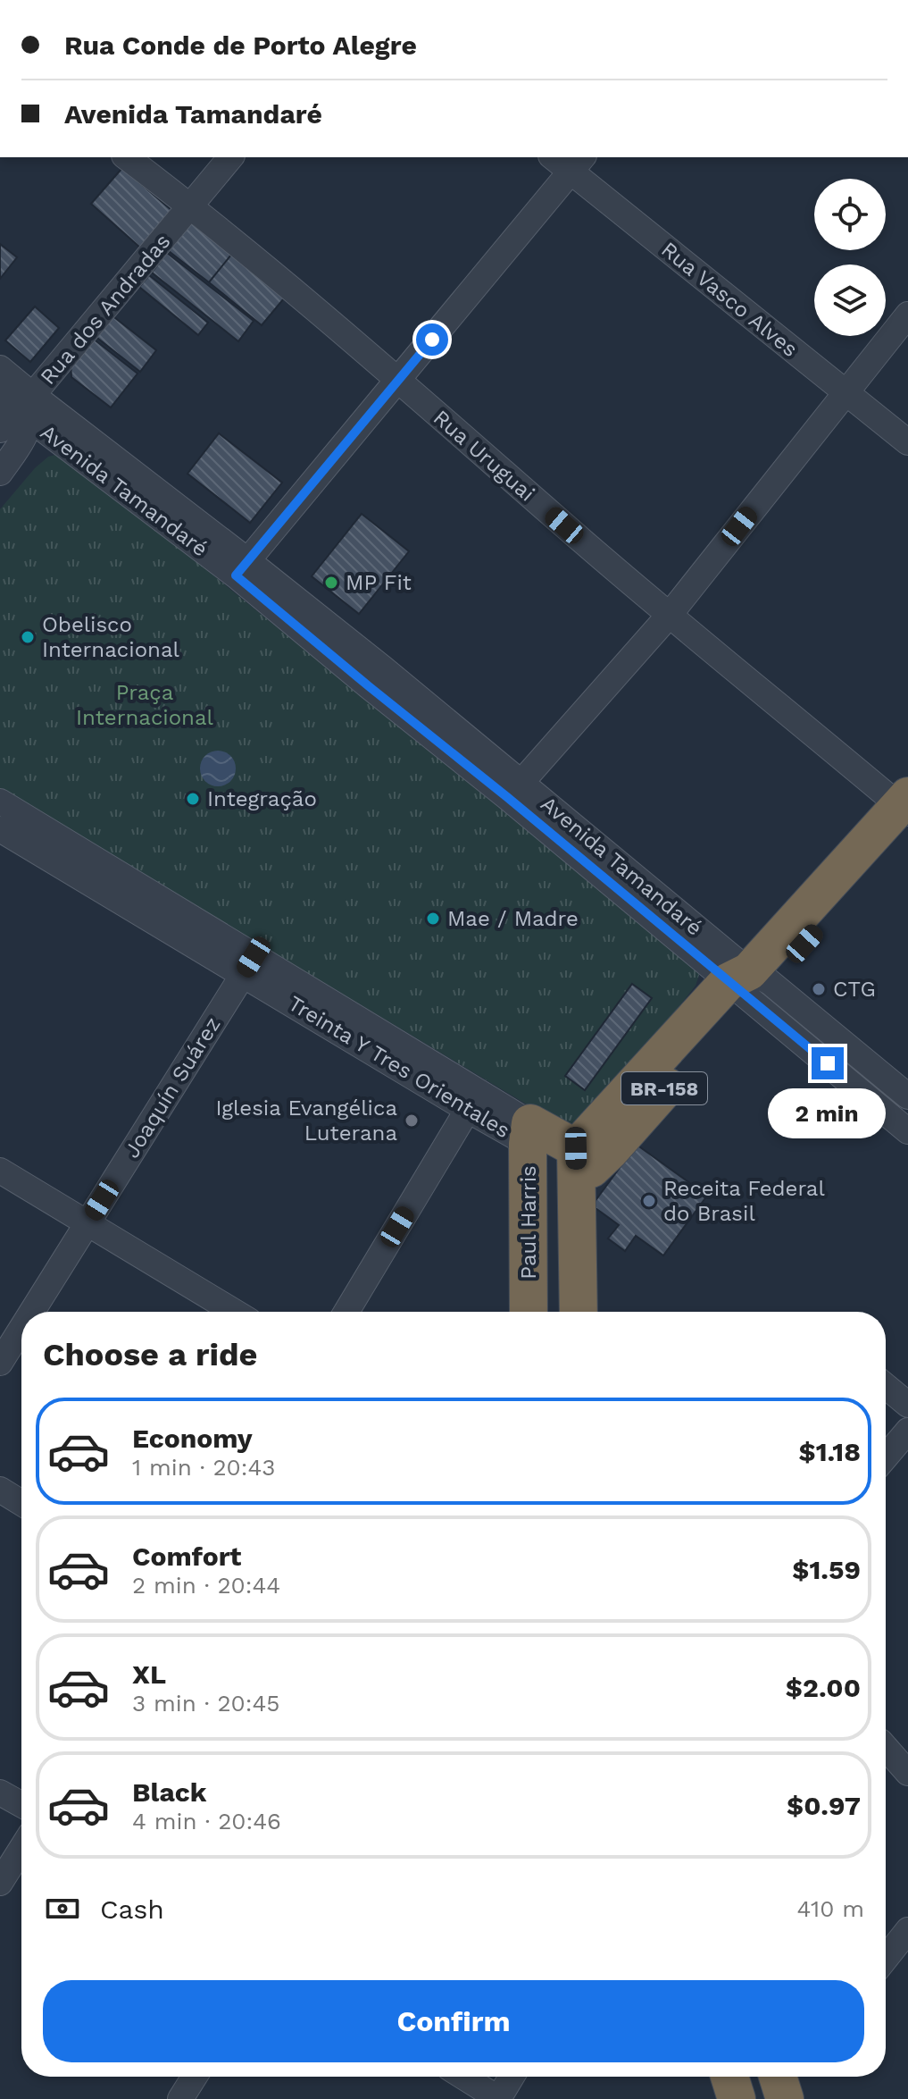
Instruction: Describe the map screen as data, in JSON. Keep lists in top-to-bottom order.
{
  "streets": {
    "highway": ["Treinta Y Tres Orientales", "BR-158", "Paul Harris"],
    "street": [
      "Rua Vasco Alves",
      "Rua dos Andradas",
      "Rua Uruguai",
      "Avenida Tamandaré",
      "Joaquín Suárez"
    ]
  },
  "crossings": [
    ["Rua dos Andradas", "Rua Uruguai"],
    ["Rua dos Andradas", "Avenida Tamandaré"],
    ["Rua Uruguai", "BR-158"],
    ["Avenida Tamandaré", "BR-158"],
    ["Treinta Y Tres Orientales", "Joaquín Suárez"],
    ["Treinta Y Tres Orientales", "BR-158"],
    ["Treinta Y Tres Orientales", "Paul Harris"]
  ],
  "parks": ["Praça Internacional"],
  "places": [
    "MP Fit",
    "Obelisco Internacional",
    "Integração",
    "Mae / Madre",
    "CTG",
    "Iglesia Evangélica Luterana",
    "Receita Federal do Brasil"
  ],
  "page": {
    "banner": ["Rua Conde de Porto Alegre", "Avenida Tamandaré"],
    "bubble": "2 min",
    "heading": "Choose a ride",
    "list": [
      {
        "name": "Economy",
        "note": "1 min · 20:43",
        "value": "$1.18"
      },
      {
        "name": "Comfort",
        "note": "2 min · 20:44",
        "value": "$1.59"
      },
      {
        "name": "XL",
        "note": "3 min · 20:45",
        "value": "$2.00"
      },
      {
        "name": "Black",
        "note": "4 min · 20:46",
        "value": "$0.97"
      }
    ],
    "pay": ["Cash", "410 m"],
    "buttons": "Confirm"
  }
}
